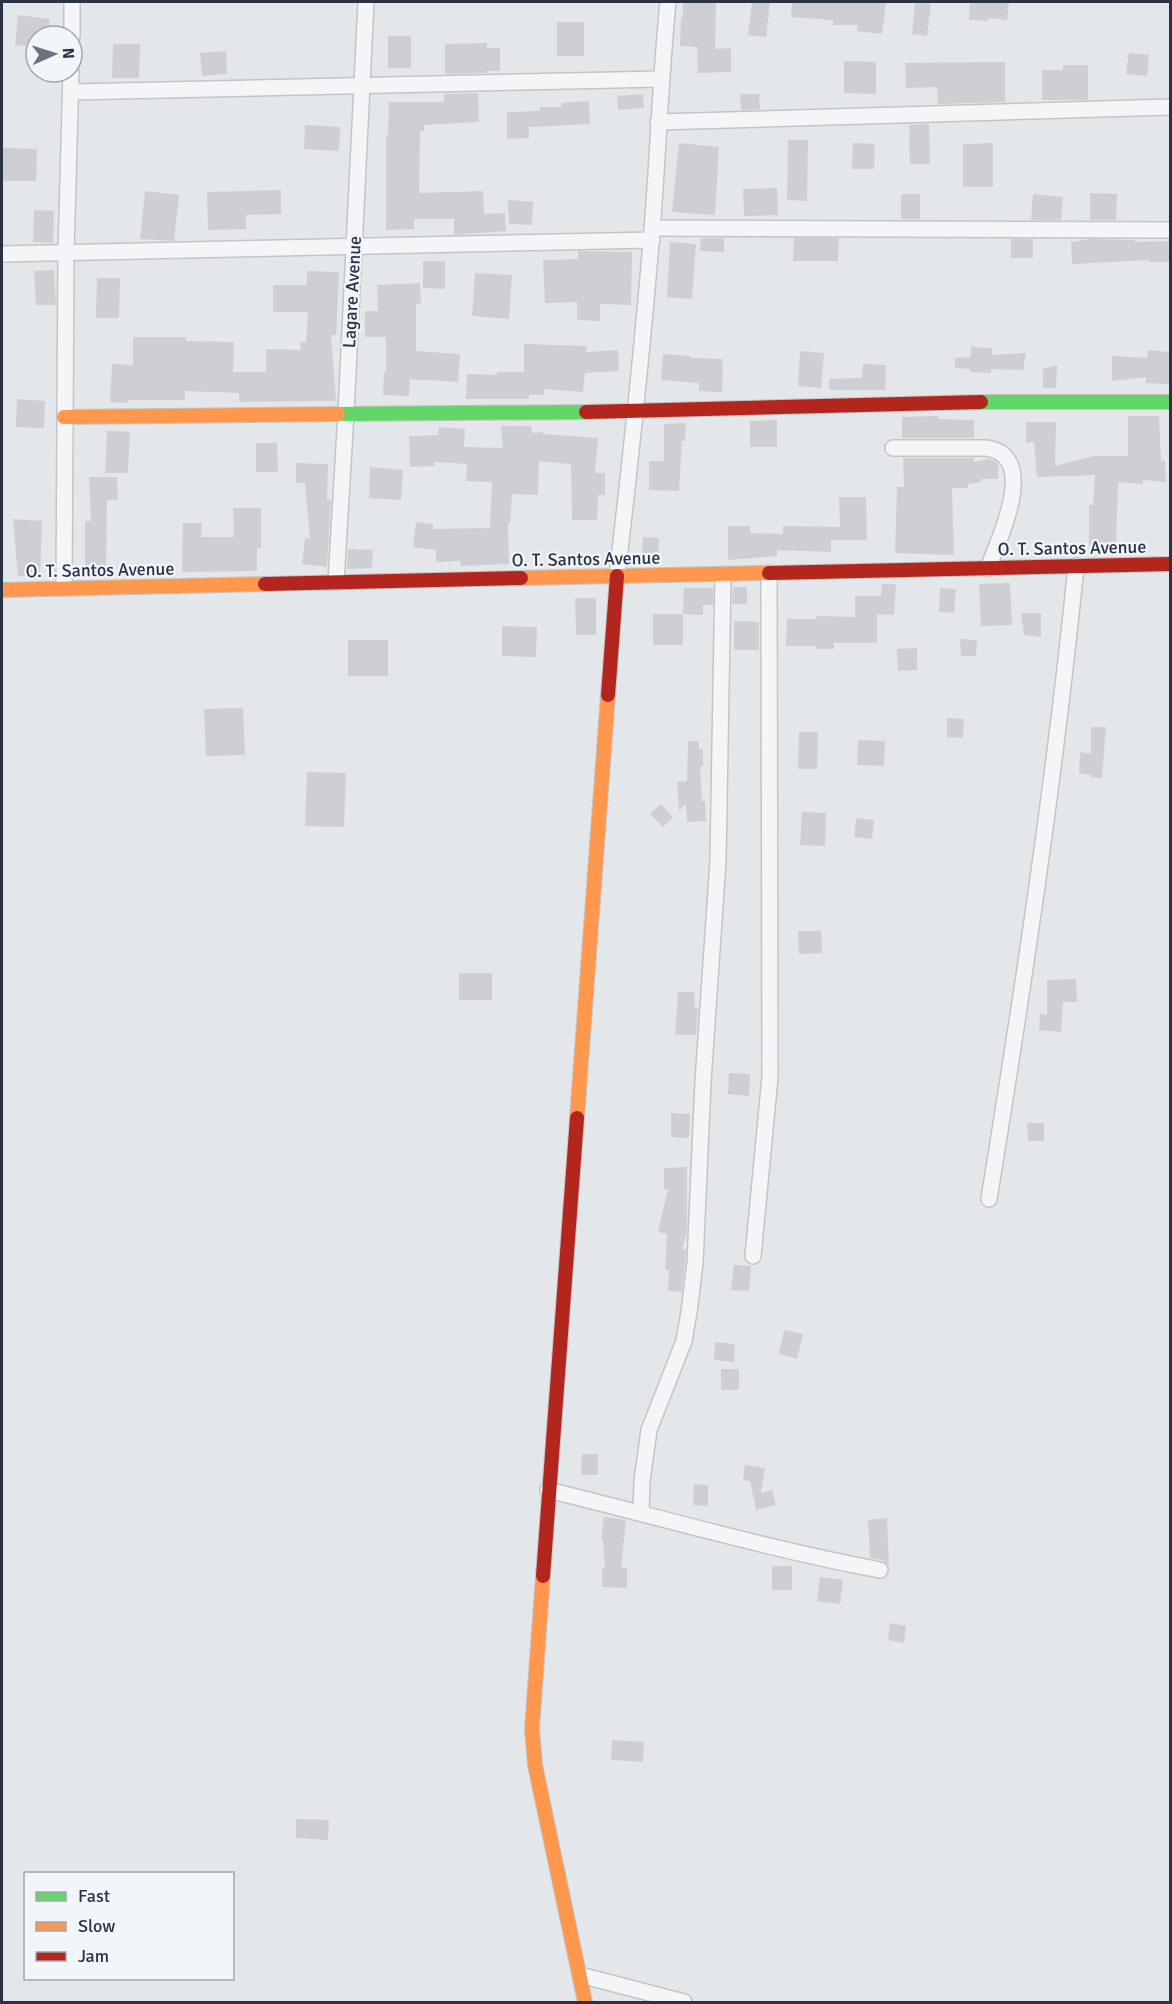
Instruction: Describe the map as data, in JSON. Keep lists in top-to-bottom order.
{
  "streets": {
    "street": ["Lagare Avenue", "O. T. Santos Avenue"]
  },
  "crossings": [
    ["Lagare Avenue", "O. T. Santos Avenue"]
  ],
  "legend": ["Fast", "Slow", "Jam"],
  "north": "right"
}
